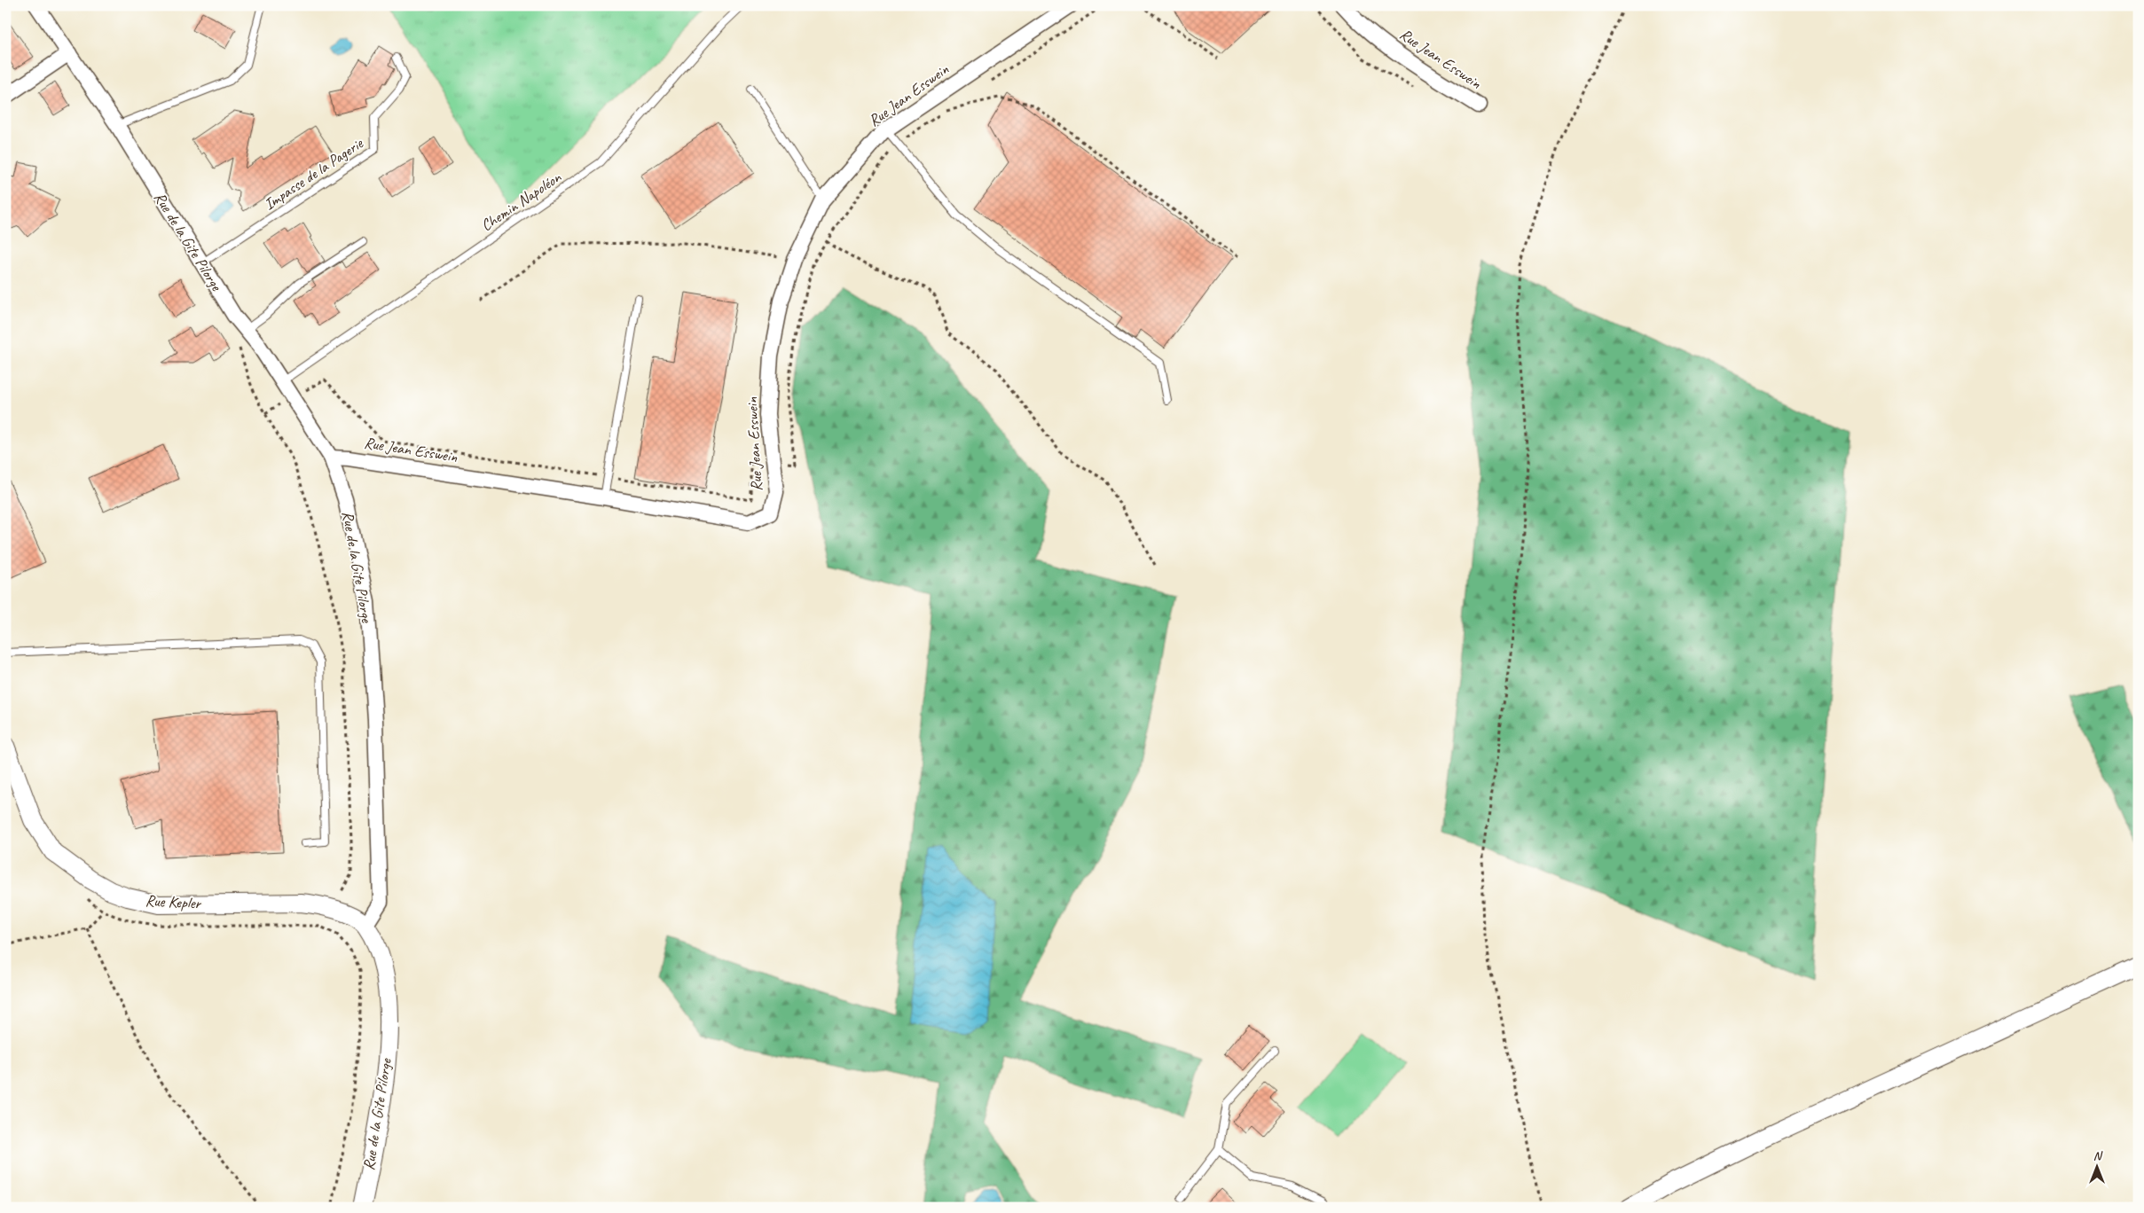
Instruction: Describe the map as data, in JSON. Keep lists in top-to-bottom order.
{
  "streets": {
    "street": ["Rue Jean Esswein", "Rue de la Gite Pilorge", "Rue Kepler"],
    "lane": ["Impasse de la Pagerie", "Chemin Napoléon"]
  },
  "crossings": [
    ["Rue Jean Esswein", "Rue de la Gite Pilorge"],
    ["Impasse de la Pagerie", "Rue de la Gite Pilorge"],
    ["Chemin Napoléon", "Rue de la Gite Pilorge"],
    ["Rue de la Gite Pilorge", "Rue Kepler"]
  ],
  "north": "top"
}
